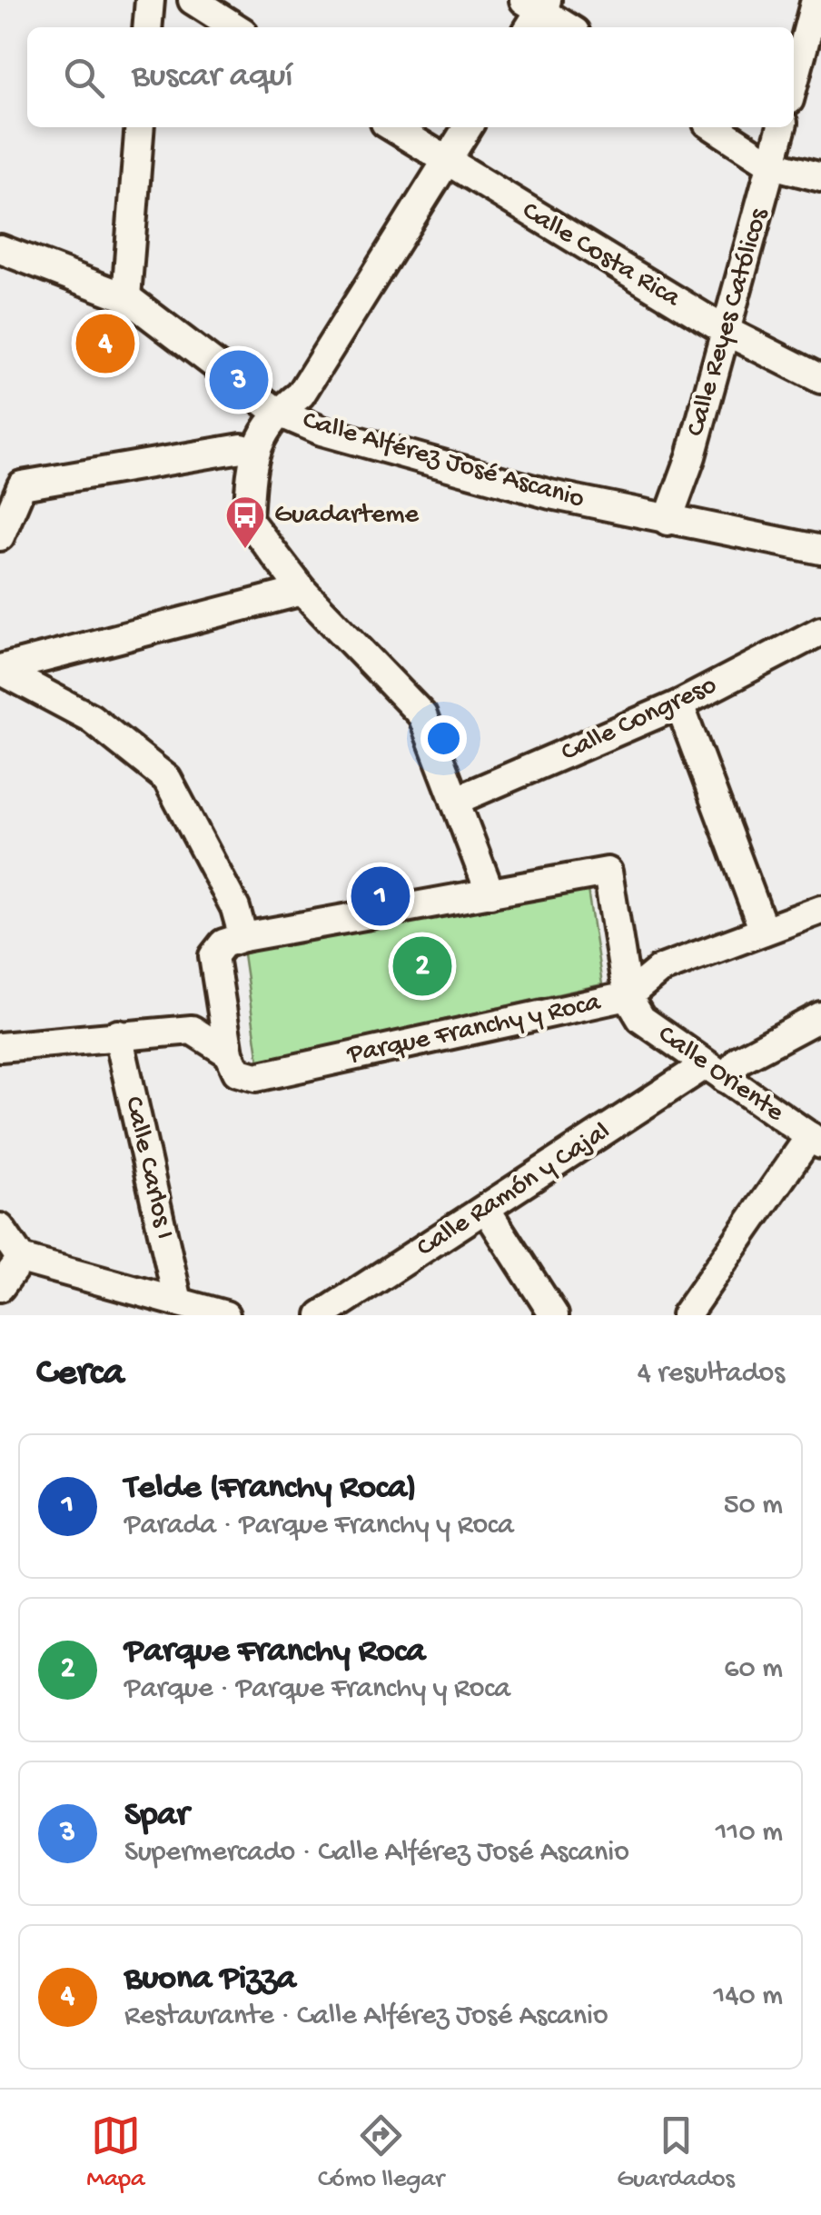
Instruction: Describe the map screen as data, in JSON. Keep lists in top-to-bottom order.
{
  "streets": {
    "street": [
      "Calle Costa Rica",
      "Calle Reyes Católicos",
      "Calle Alférez José Ascanio",
      "Calle Congreso",
      "Parque Franchy y Roca",
      "Calle Oriente",
      "Calle Carlos I",
      "Calle Ramón y Cajal"
    ]
  },
  "crossings": [
    ["Calle Costa Rica", "Calle Reyes Católicos"],
    ["Calle Reyes Católicos", "Calle Alférez José Ascanio"],
    ["Parque Franchy y Roca", "Calle Oriente"],
    ["Calle Oriente", "Calle Ramón y Cajal"]
  ],
  "places": {
    "bus stop": ["Guadarteme"]
  },
  "page": {
    "search": "Buscar aquí",
    "pins": [
      "4",
      "3",
      "1",
      "2"
    ],
    "heading": ["Cerca", "4 resultados"],
    "list": [
      {
        "mark": "1",
        "name": "Telde (Franchy Roca)",
        "note": "Parada · Parque Franchy y Roca",
        "value": "50 m"
      },
      {
        "mark": "2",
        "name": "Parque Franchy Roca",
        "note": "Parque · Parque Franchy y Roca",
        "value": "60 m"
      },
      {
        "mark": "3",
        "name": "Spar",
        "note": "Supermercado · Calle Alférez José Ascanio",
        "value": "110 m"
      },
      {
        "mark": "4",
        "name": "Buona Pizza",
        "note": "Restaurante · Calle Alférez José Ascanio",
        "value": "140 m"
      }
    ],
    "nav": ["Mapa", "Cómo llegar", "Guardados"]
  }
}
